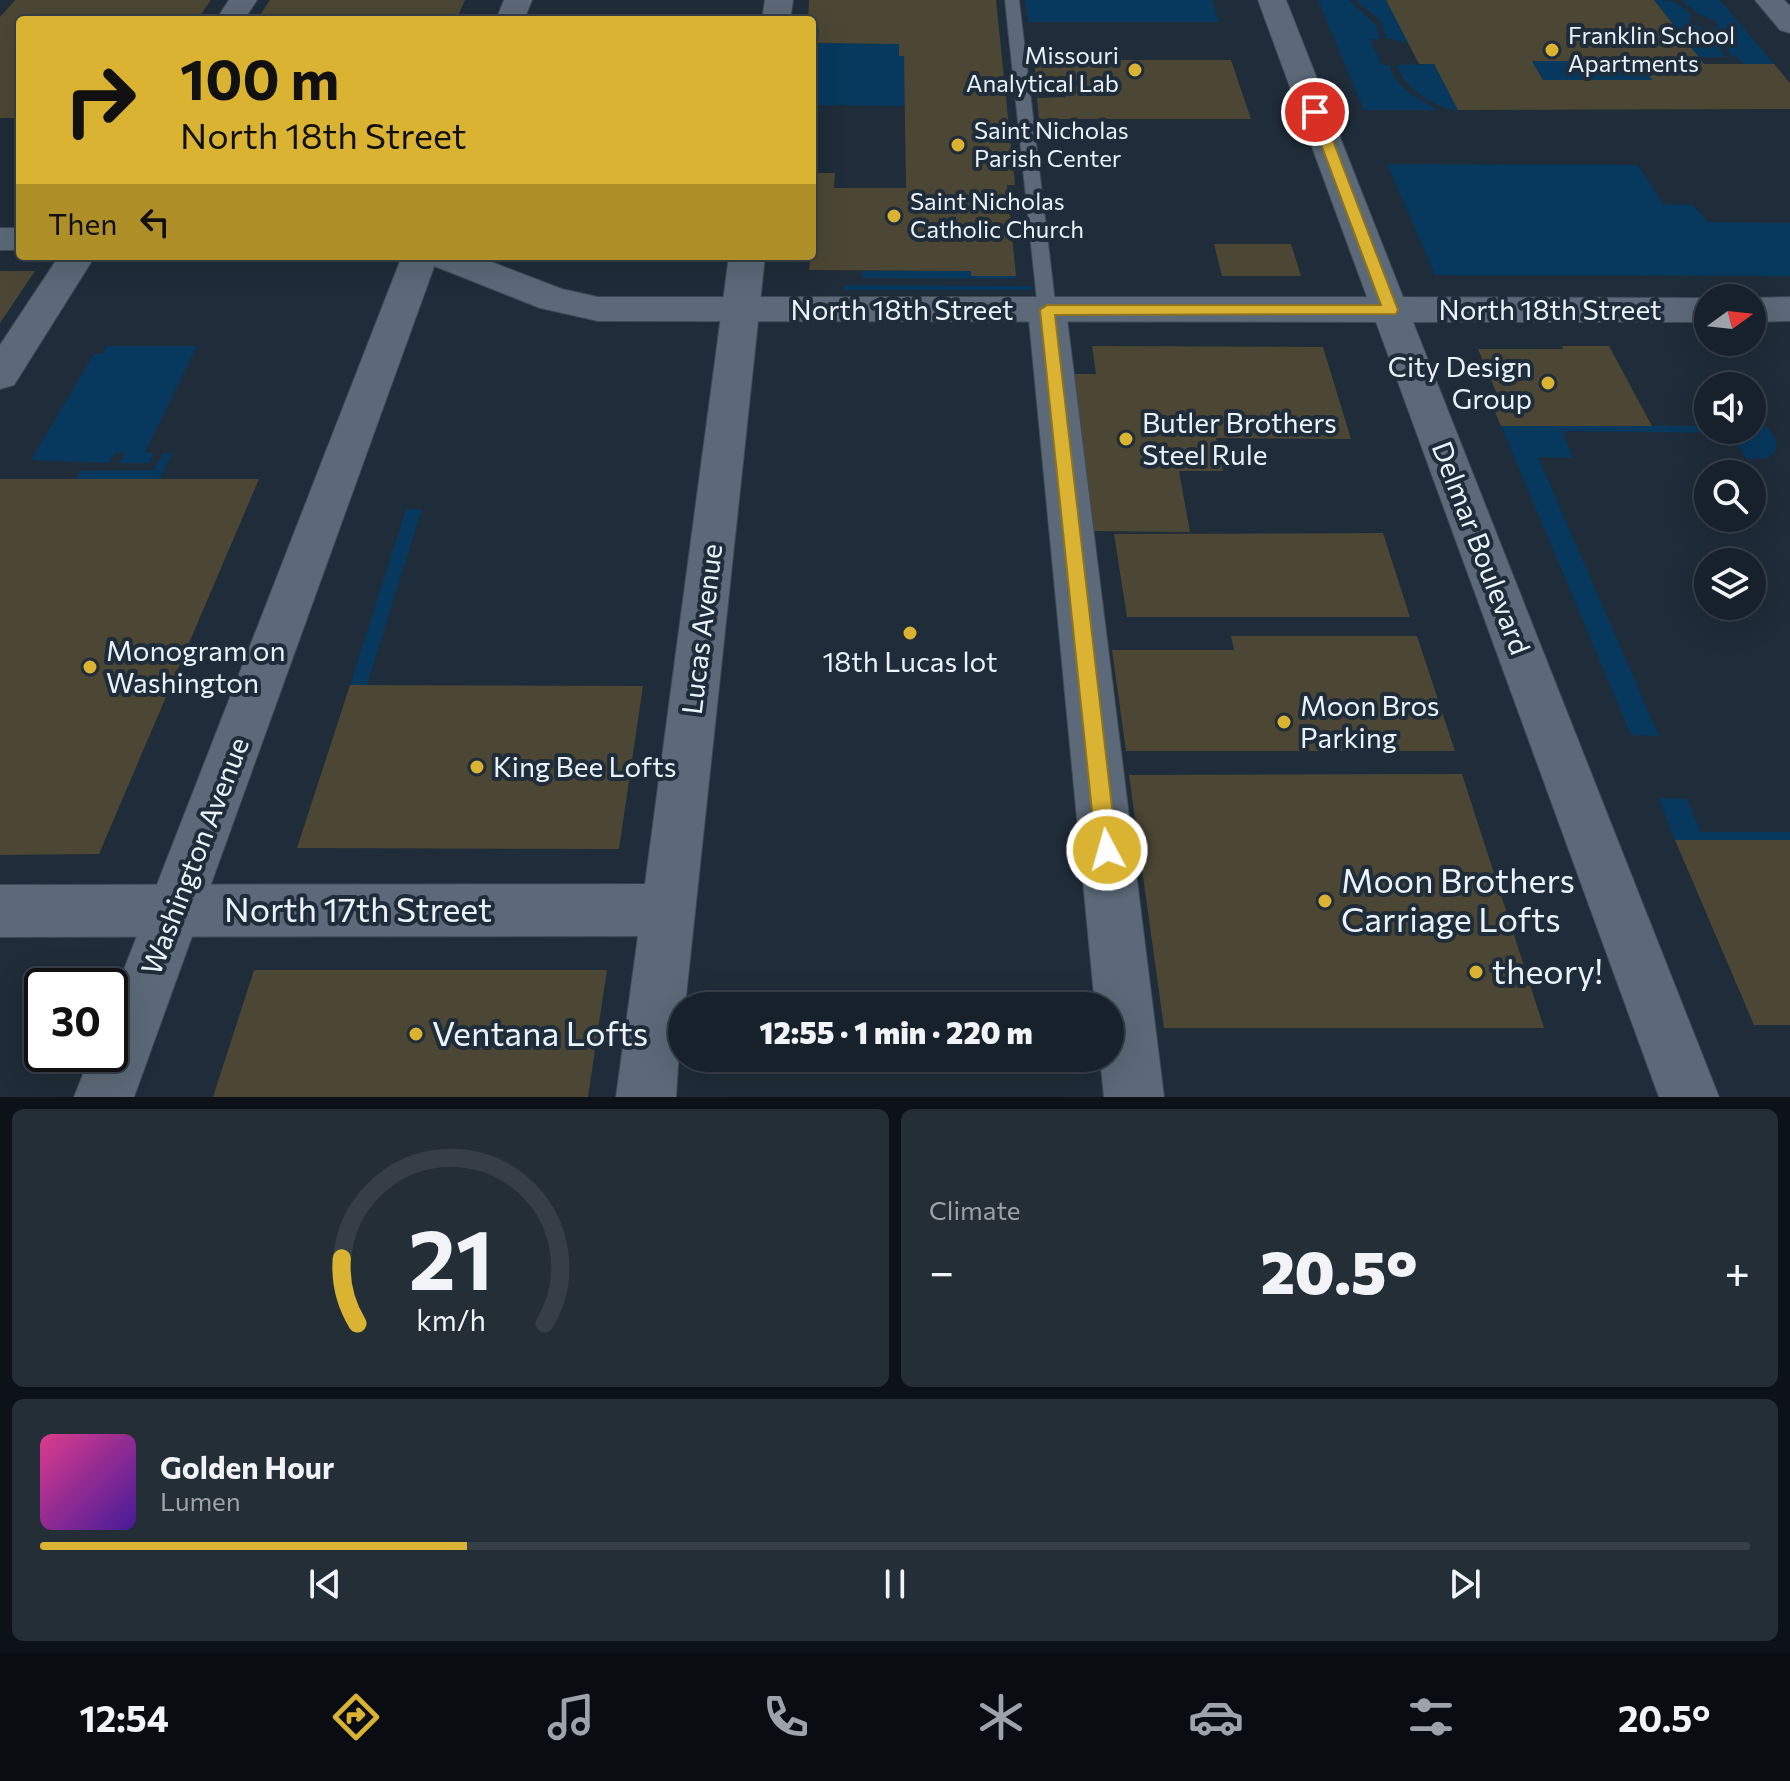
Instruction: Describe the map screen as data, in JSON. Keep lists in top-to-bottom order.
{
  "streets": {
    "street": [
      "North 18th Street",
      "Delmar Boulevard",
      "Lucas Avenue",
      "Washington Avenue",
      "North 17th Street"
    ]
  },
  "crossings": [
    ["North 18th Street", "Delmar Boulevard"],
    ["North 18th Street", "Lucas Avenue"],
    ["Lucas Avenue", "North 17th Street"],
    ["Washington Avenue", "North 17th Street"]
  ],
  "places": [
    "Franklin School Apartments",
    "Missouri Analytical Lab",
    "Saint Nicholas Parish Center",
    "Saint Nicholas Catholic Church",
    "City Design Group",
    "Butler Brothers Steel Rule",
    "18th Lucas lot",
    "Monogram on Washington",
    "Moon Bros Parking",
    "King Bee Lofts",
    "Moon Brothers Carriage Lofts",
    "theory!",
    "Ventana Lofts"
  ],
  "north": "right",
  "page": {
    "turn": ["100 m", "North 18th Street"],
    "then": "Then",
    "limit": "30",
    "trip": "12:55 · 1 min · 220 m",
    "tile": "Climate",
    "heat": ["−", "20.5°", "+"],
    "song": ["Golden Hour", "Lumen"],
    "tabs": ["12:54", "20.5°"],
    "gauge": ["21", "km/h"]
  }
}
